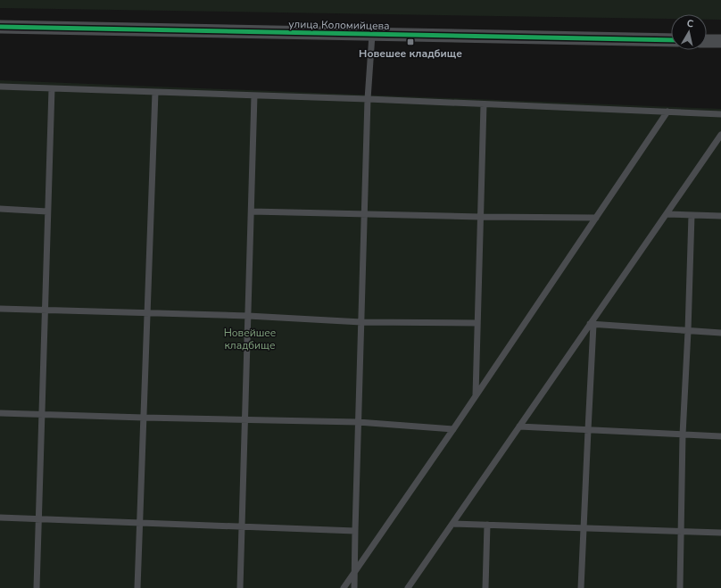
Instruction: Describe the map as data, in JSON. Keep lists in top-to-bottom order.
{
  "streets": {
    "street": ["улица Коломийцева"]
  },
  "parks": ["Новейшее кладбище"],
  "places": {
    "transit": ["Новешее кладбище"]
  },
  "north": "top"
}
